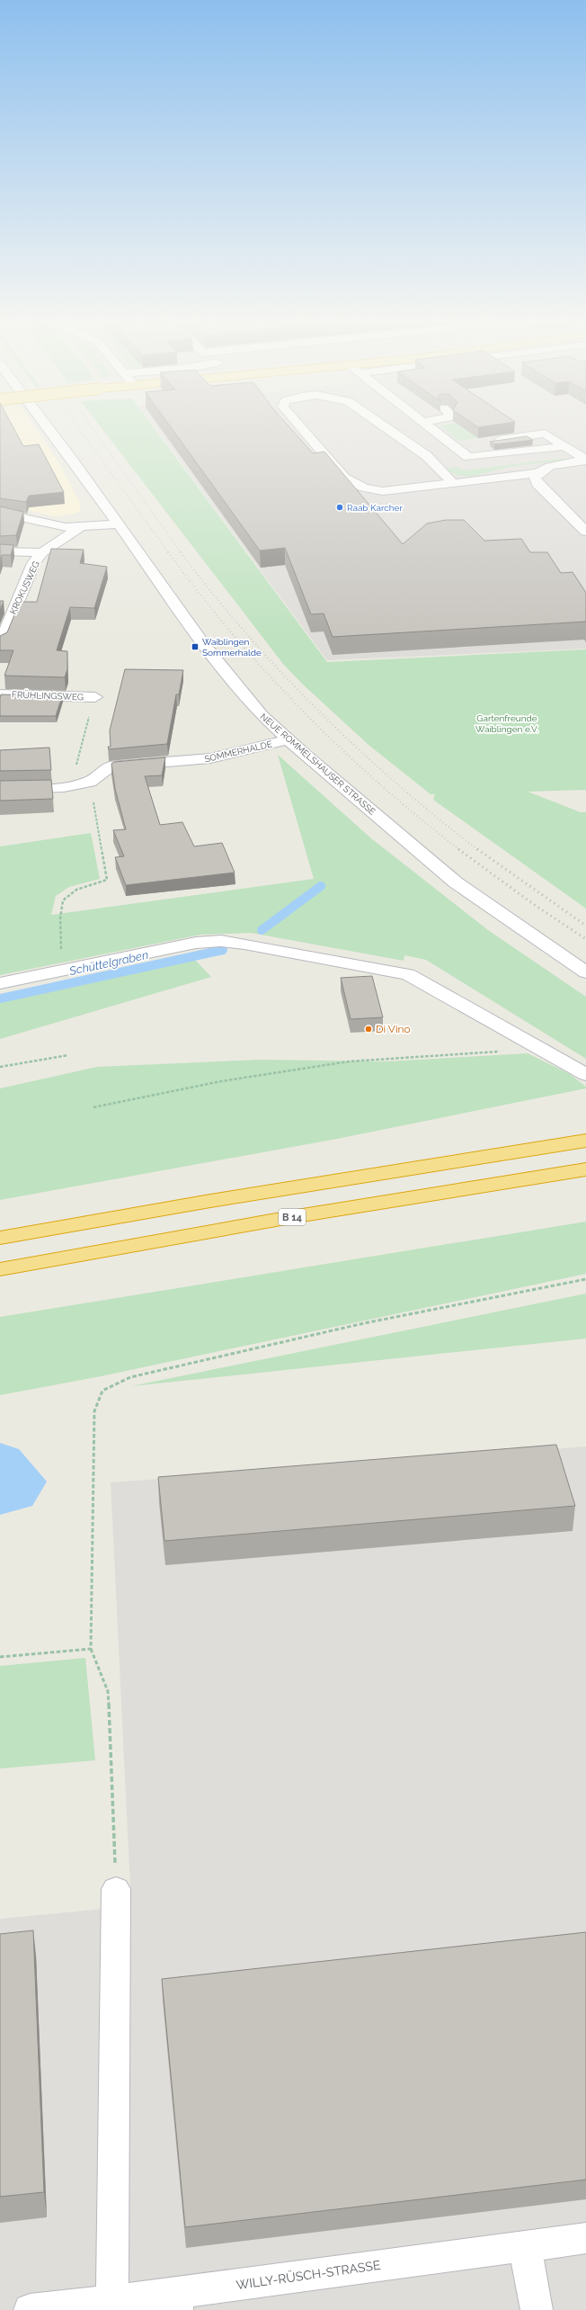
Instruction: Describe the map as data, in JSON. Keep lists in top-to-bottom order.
{
  "streets": {
    "highway": ["B 14"],
    "street": [
      "KROKUSWEG",
      "FRÜHLINGSWEG",
      "SOMMERHALDE",
      "NEUE ROMMELSHAUSER STRASSE",
      "WILLY-RÜSCH-STRASSE"
    ]
  },
  "crossings": [
    ["SOMMERHALDE", "NEUE ROMMELSHAUSER STRASSE"]
  ],
  "water": ["Schüttelgraben"],
  "parks": ["Gartenfreunde Waiblingen e.V."],
  "places": {
    "other": ["Raab Karcher", "Di Vino"],
    "transit": ["Waiblingen Sommerhalde"]
  }
}
